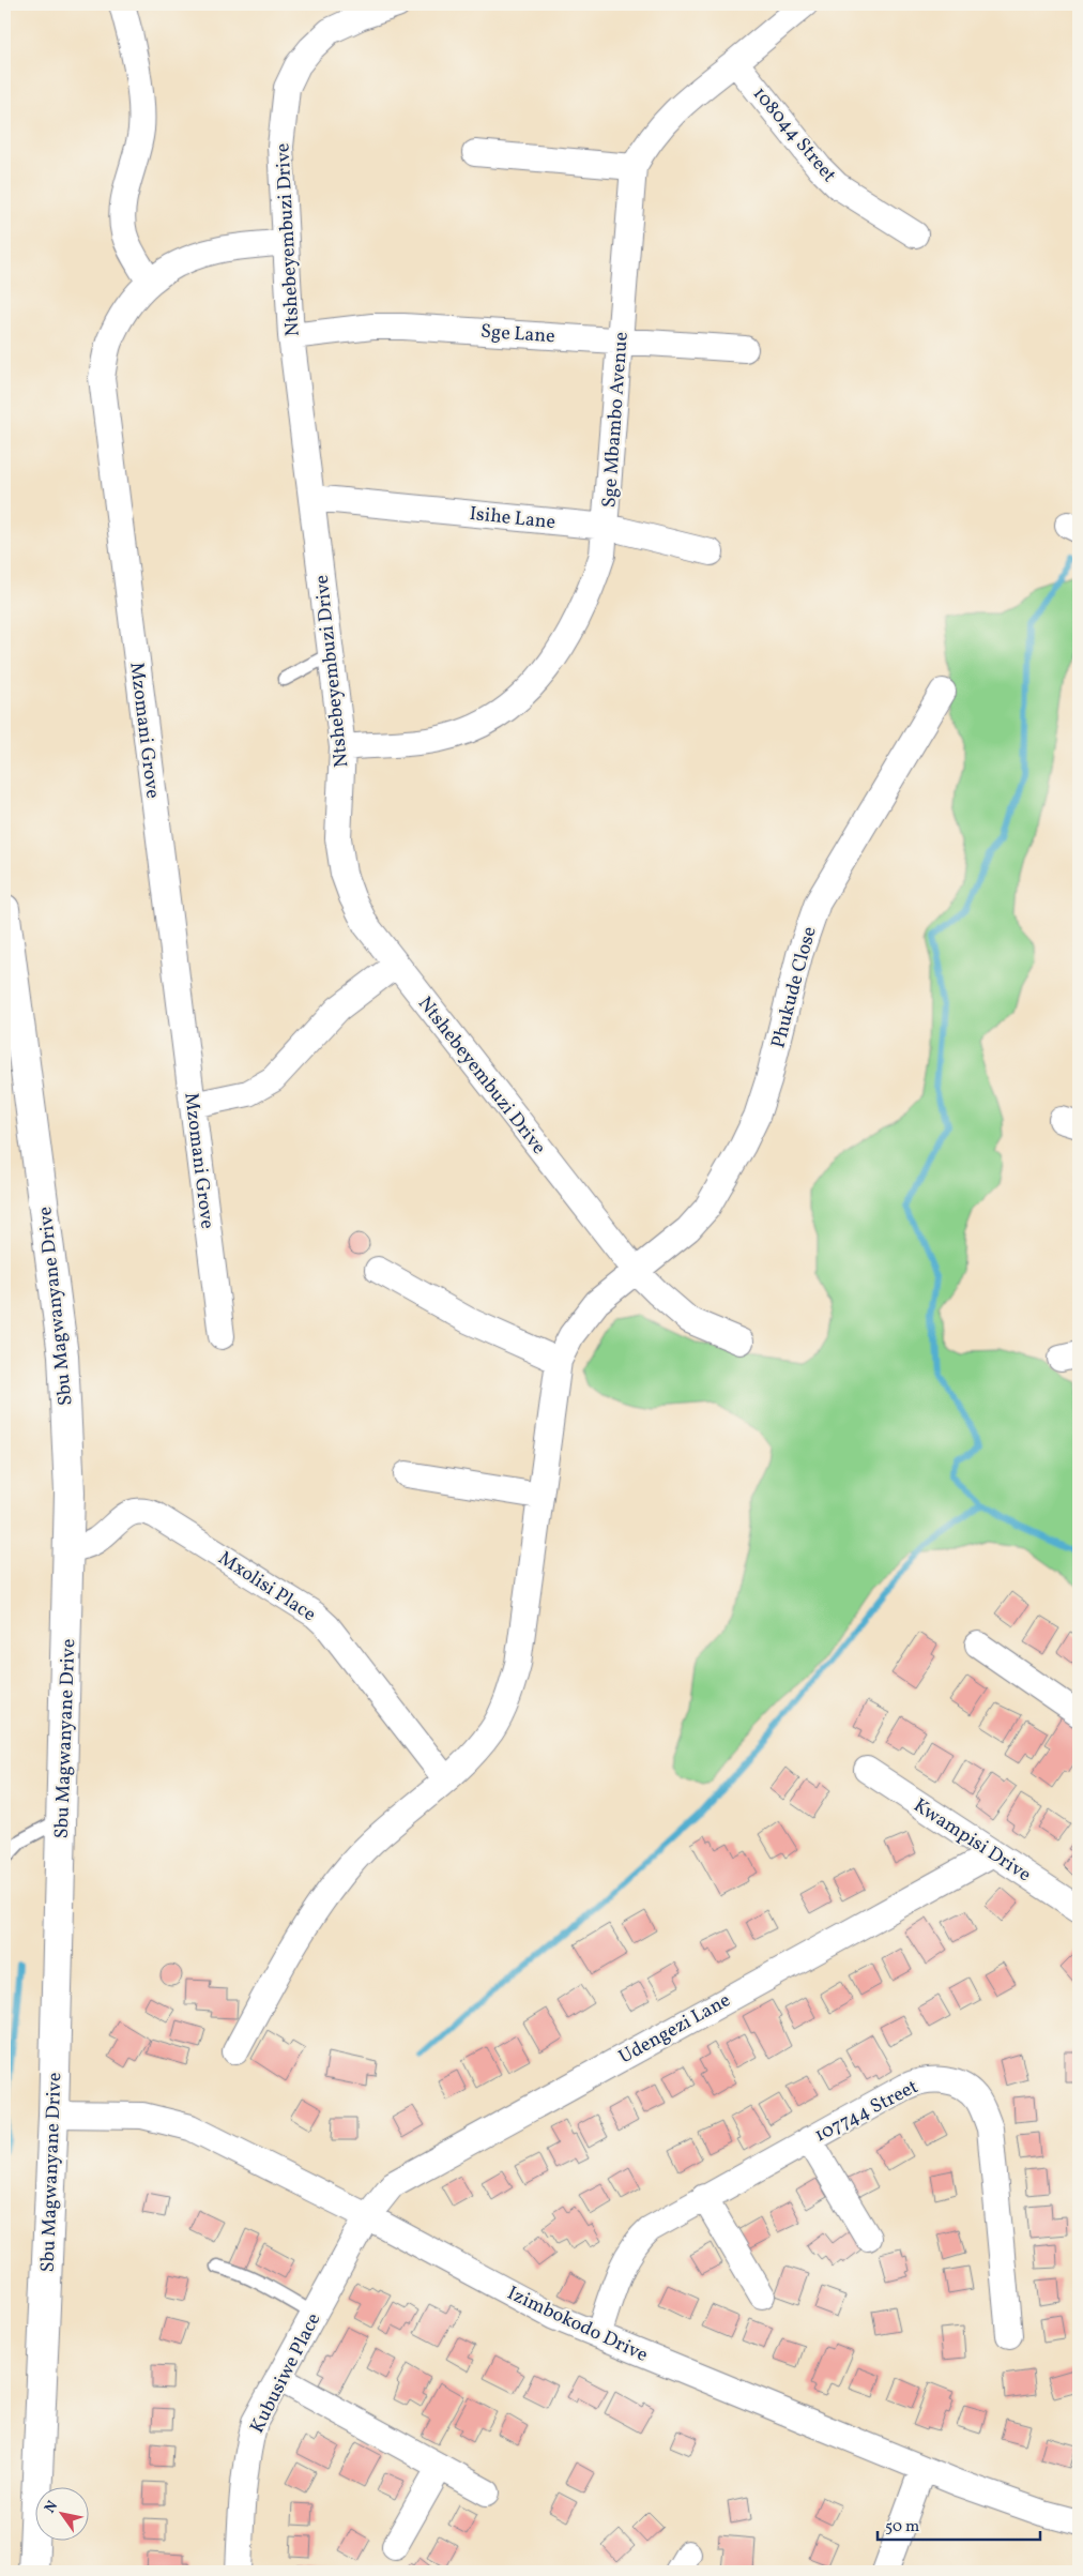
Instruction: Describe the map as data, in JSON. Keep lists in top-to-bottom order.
{
  "streets": {
    "main road": ["Sbu Magwanyane Drive"],
    "street": [
      "108044 Street",
      "Ntshebeyembuzi Drive",
      "Sge Lane",
      "Sge Mbambo Avenue",
      "Isihe Lane",
      "Mzomani Grove",
      "Phukude Close",
      "Mxolisi Place",
      "Kwampisi Drive",
      "Udengezi Lane",
      "107744 Street",
      "Izimbokodo Drive",
      "Kubusiwe Place"
    ]
  },
  "crossings": [
    ["108044 Street", "Sge Mbambo Avenue"],
    ["Ntshebeyembuzi Drive", "Sge Lane"],
    ["Ntshebeyembuzi Drive", "Sge Mbambo Avenue"],
    ["Ntshebeyembuzi Drive", "Isihe Lane"],
    ["Ntshebeyembuzi Drive", "Mzomani Grove"],
    ["Ntshebeyembuzi Drive", "Phukude Close"],
    ["Sge Lane", "Sge Mbambo Avenue"],
    ["Sge Mbambo Avenue", "Isihe Lane"],
    ["Sbu Magwanyane Drive", "Mxolisi Place"],
    ["Sbu Magwanyane Drive", "Izimbokodo Drive"],
    ["Kwampisi Drive", "Udengezi Lane"],
    ["Udengezi Lane", "Izimbokodo Drive"],
    ["Udengezi Lane", "Kubusiwe Place"],
    ["107744 Street", "Izimbokodo Drive"],
    ["Izimbokodo Drive", "Kubusiwe Place"]
  ],
  "scale_bar": "50 m",
  "north": "top left"
}
